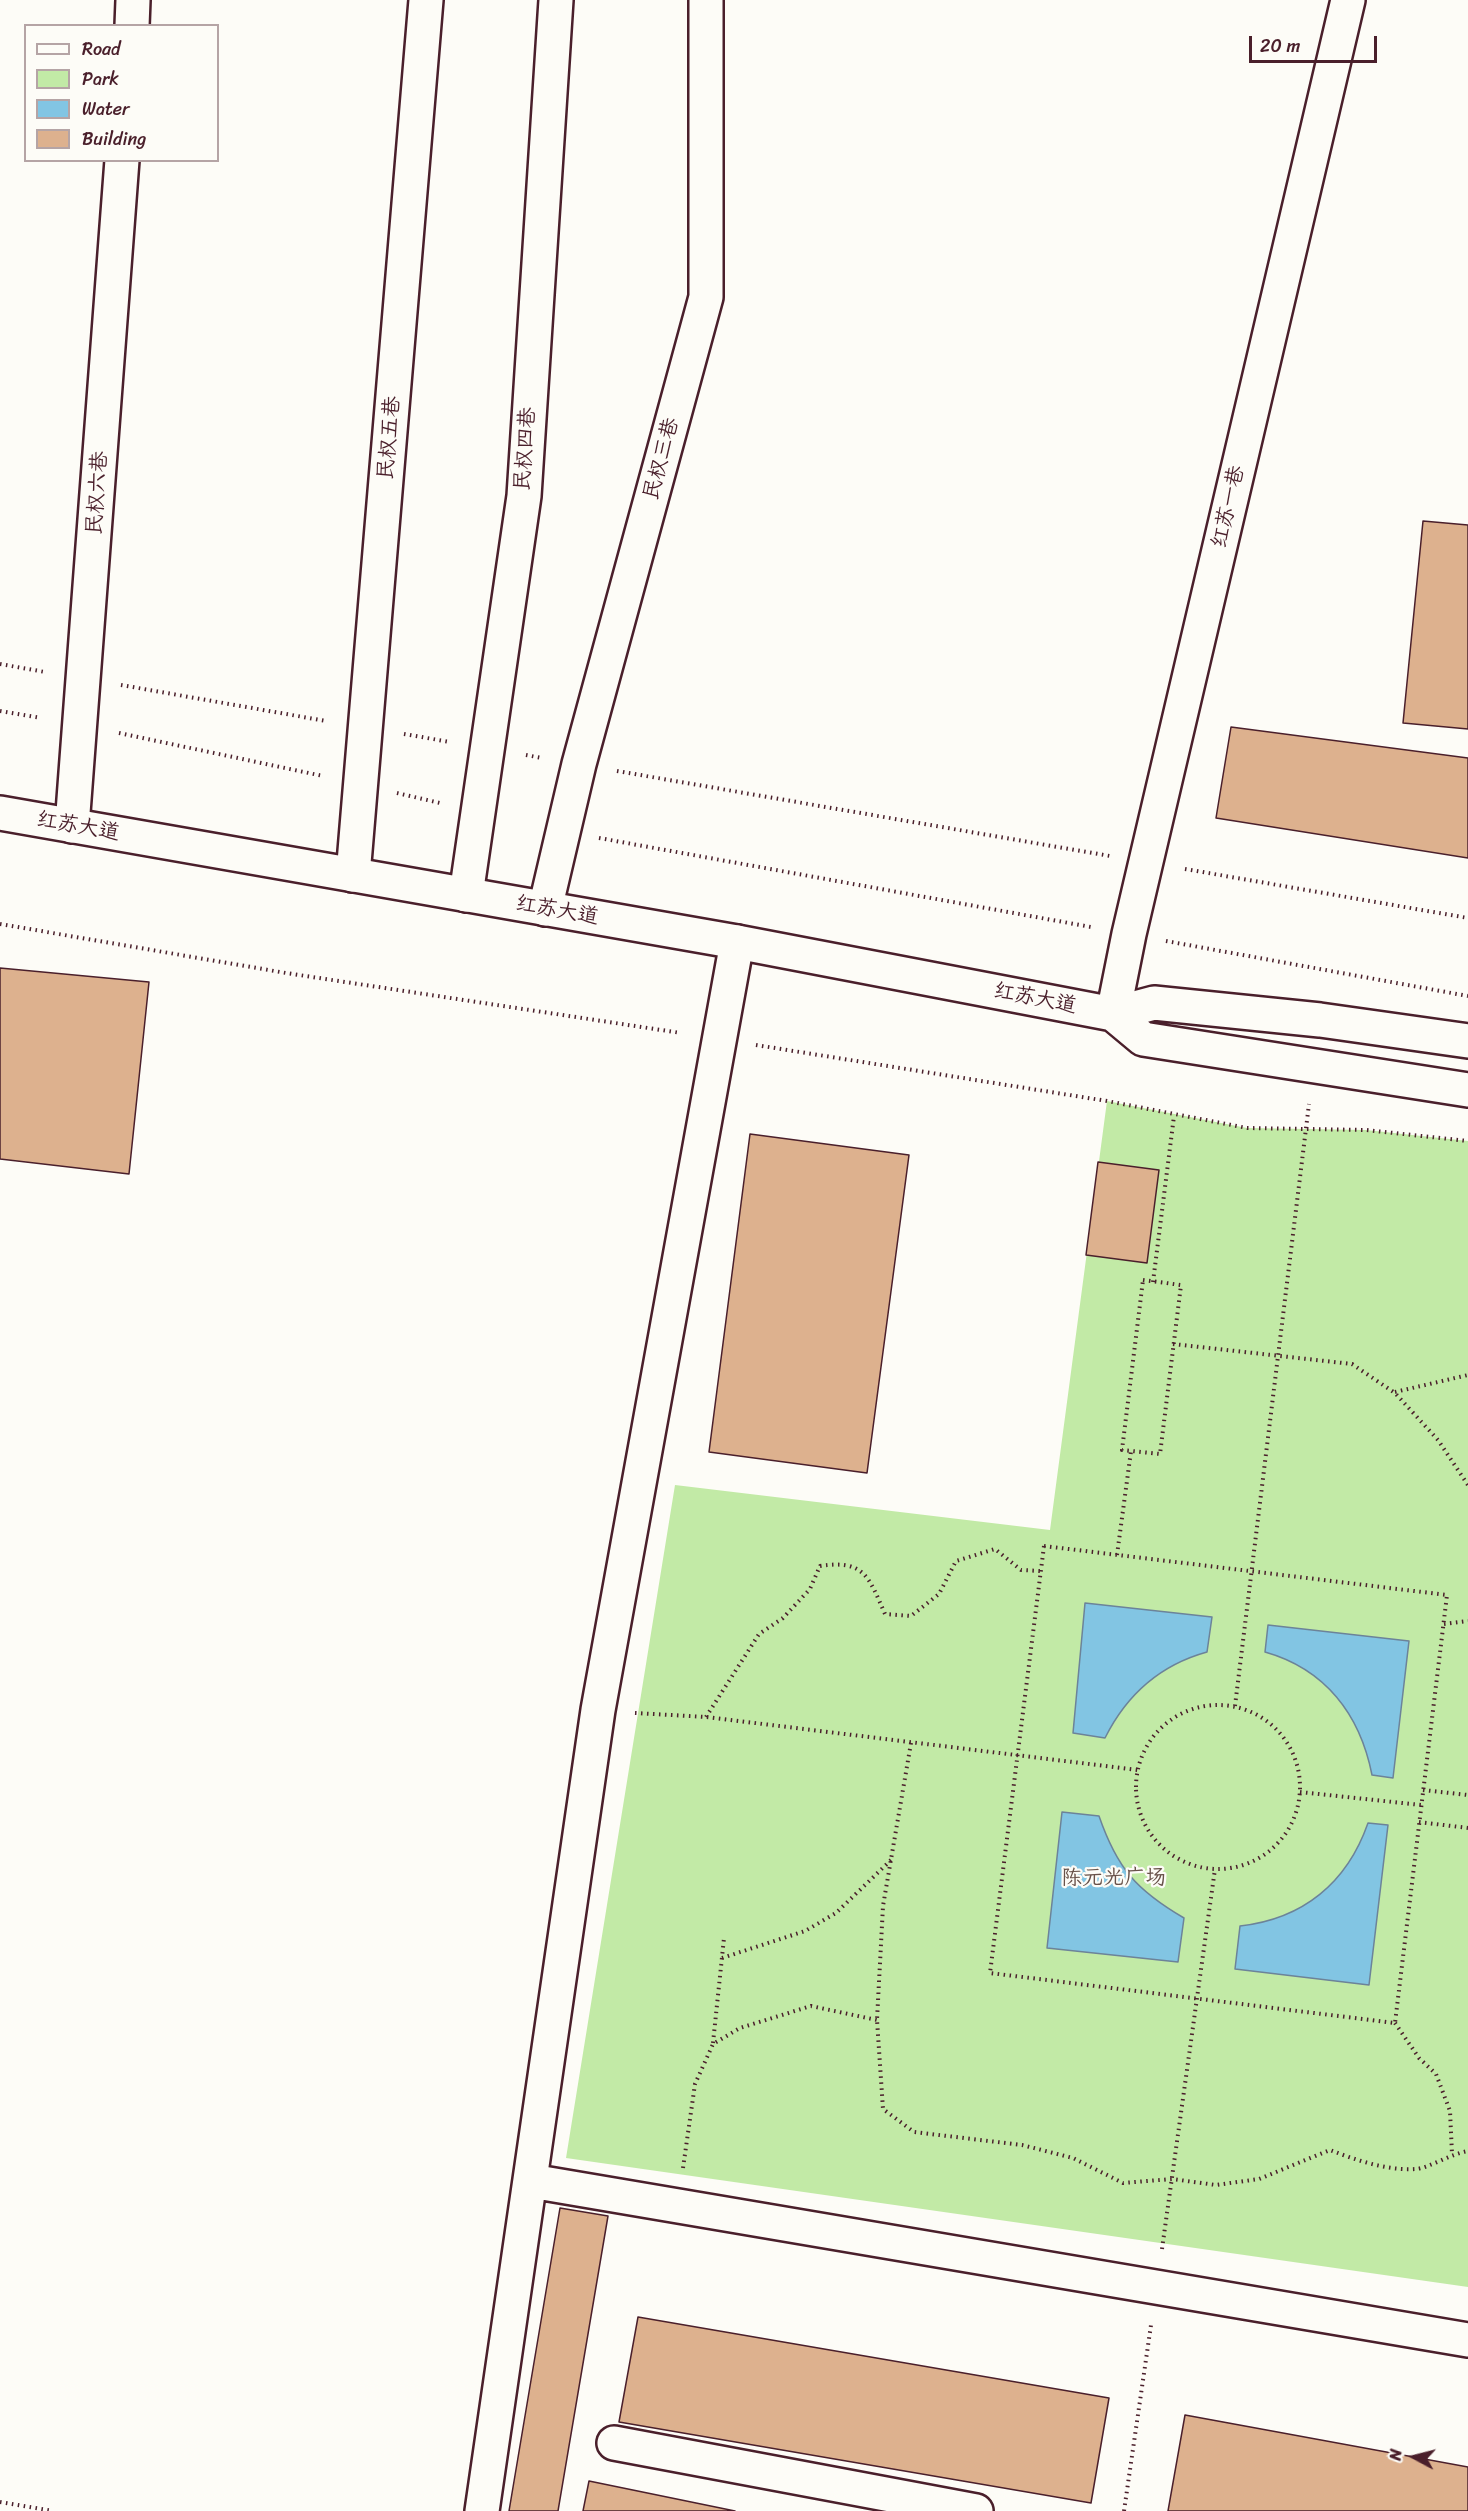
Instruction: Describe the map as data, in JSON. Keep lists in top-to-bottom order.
{
  "streets": {
    "main road": [
      "民权五巷",
      "民权四巷",
      "民权三巷",
      "民权六巷",
      "红苏一巷",
      "红苏大道"
    ]
  },
  "crossings": [
    ["民权五巷", "红苏大道"],
    ["民权四巷", "红苏大道"],
    ["民权三巷", "红苏大道"],
    ["民权六巷", "红苏大道"],
    ["红苏一巷", "红苏大道"]
  ],
  "parks": ["陈元光广场"],
  "legend": [
    "Road",
    "Park",
    "Water",
    "Building"
  ],
  "scale_bar": "20 m",
  "north": "left"
}
